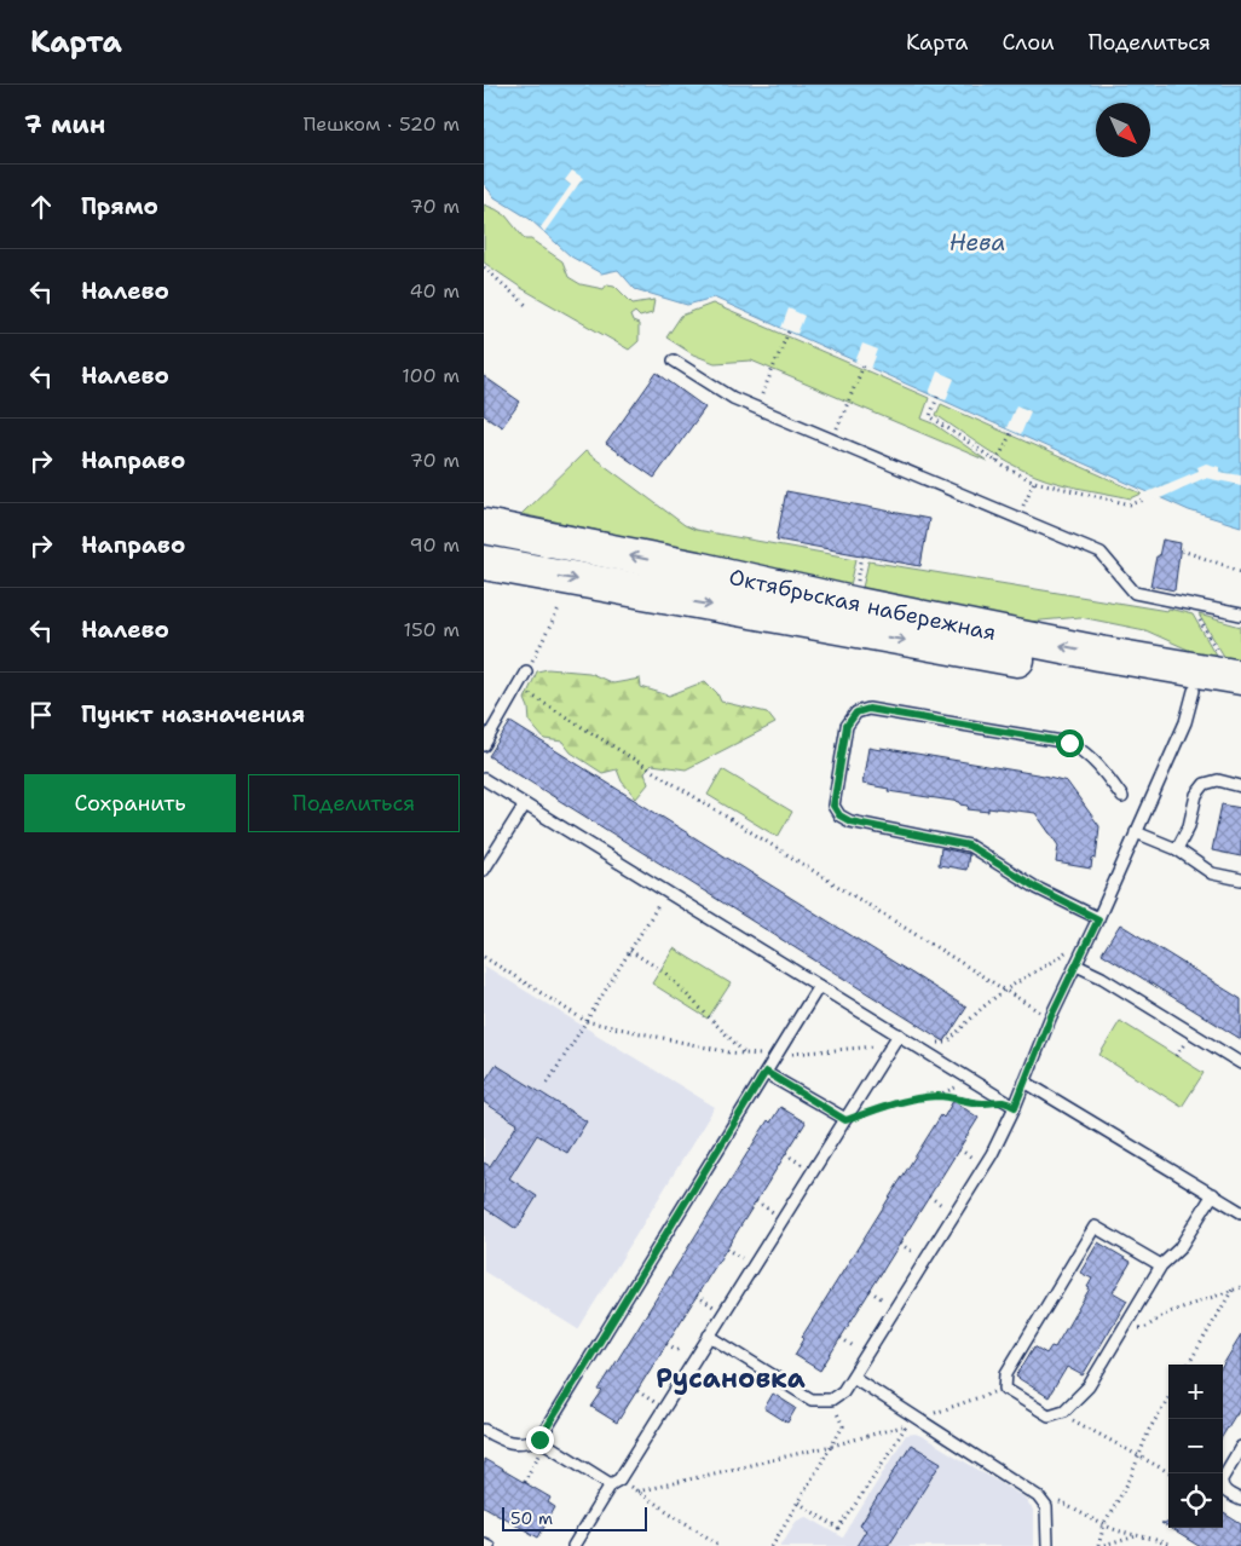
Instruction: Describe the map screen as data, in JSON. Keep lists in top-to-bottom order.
{
  "streets": {
    "main road": ["Октябрьская набережная"]
  },
  "districts": ["Русановка"],
  "water": ["Нева"],
  "scale_bar": "50 m",
  "north": "bottom right",
  "page": {
    "header": "Карта",
    "nav": ["Карта", "Слои", "Поделиться"],
    "heading": ["7 мин", "Пешком · 520 m"],
    "list": [
      ["Прямо", "70 m"],
      ["Налево", "40 m"],
      ["Налево", "100 m"],
      ["Направо", "70 m"],
      ["Направо", "90 m"],
      ["Налево", "150 m"],
      "Пункт назначения"
    ],
    "buttons": ["Сохранить", "Поделиться"],
    "map_buttons": ["+", "−"],
    "scale": "50 m"
  }
}
